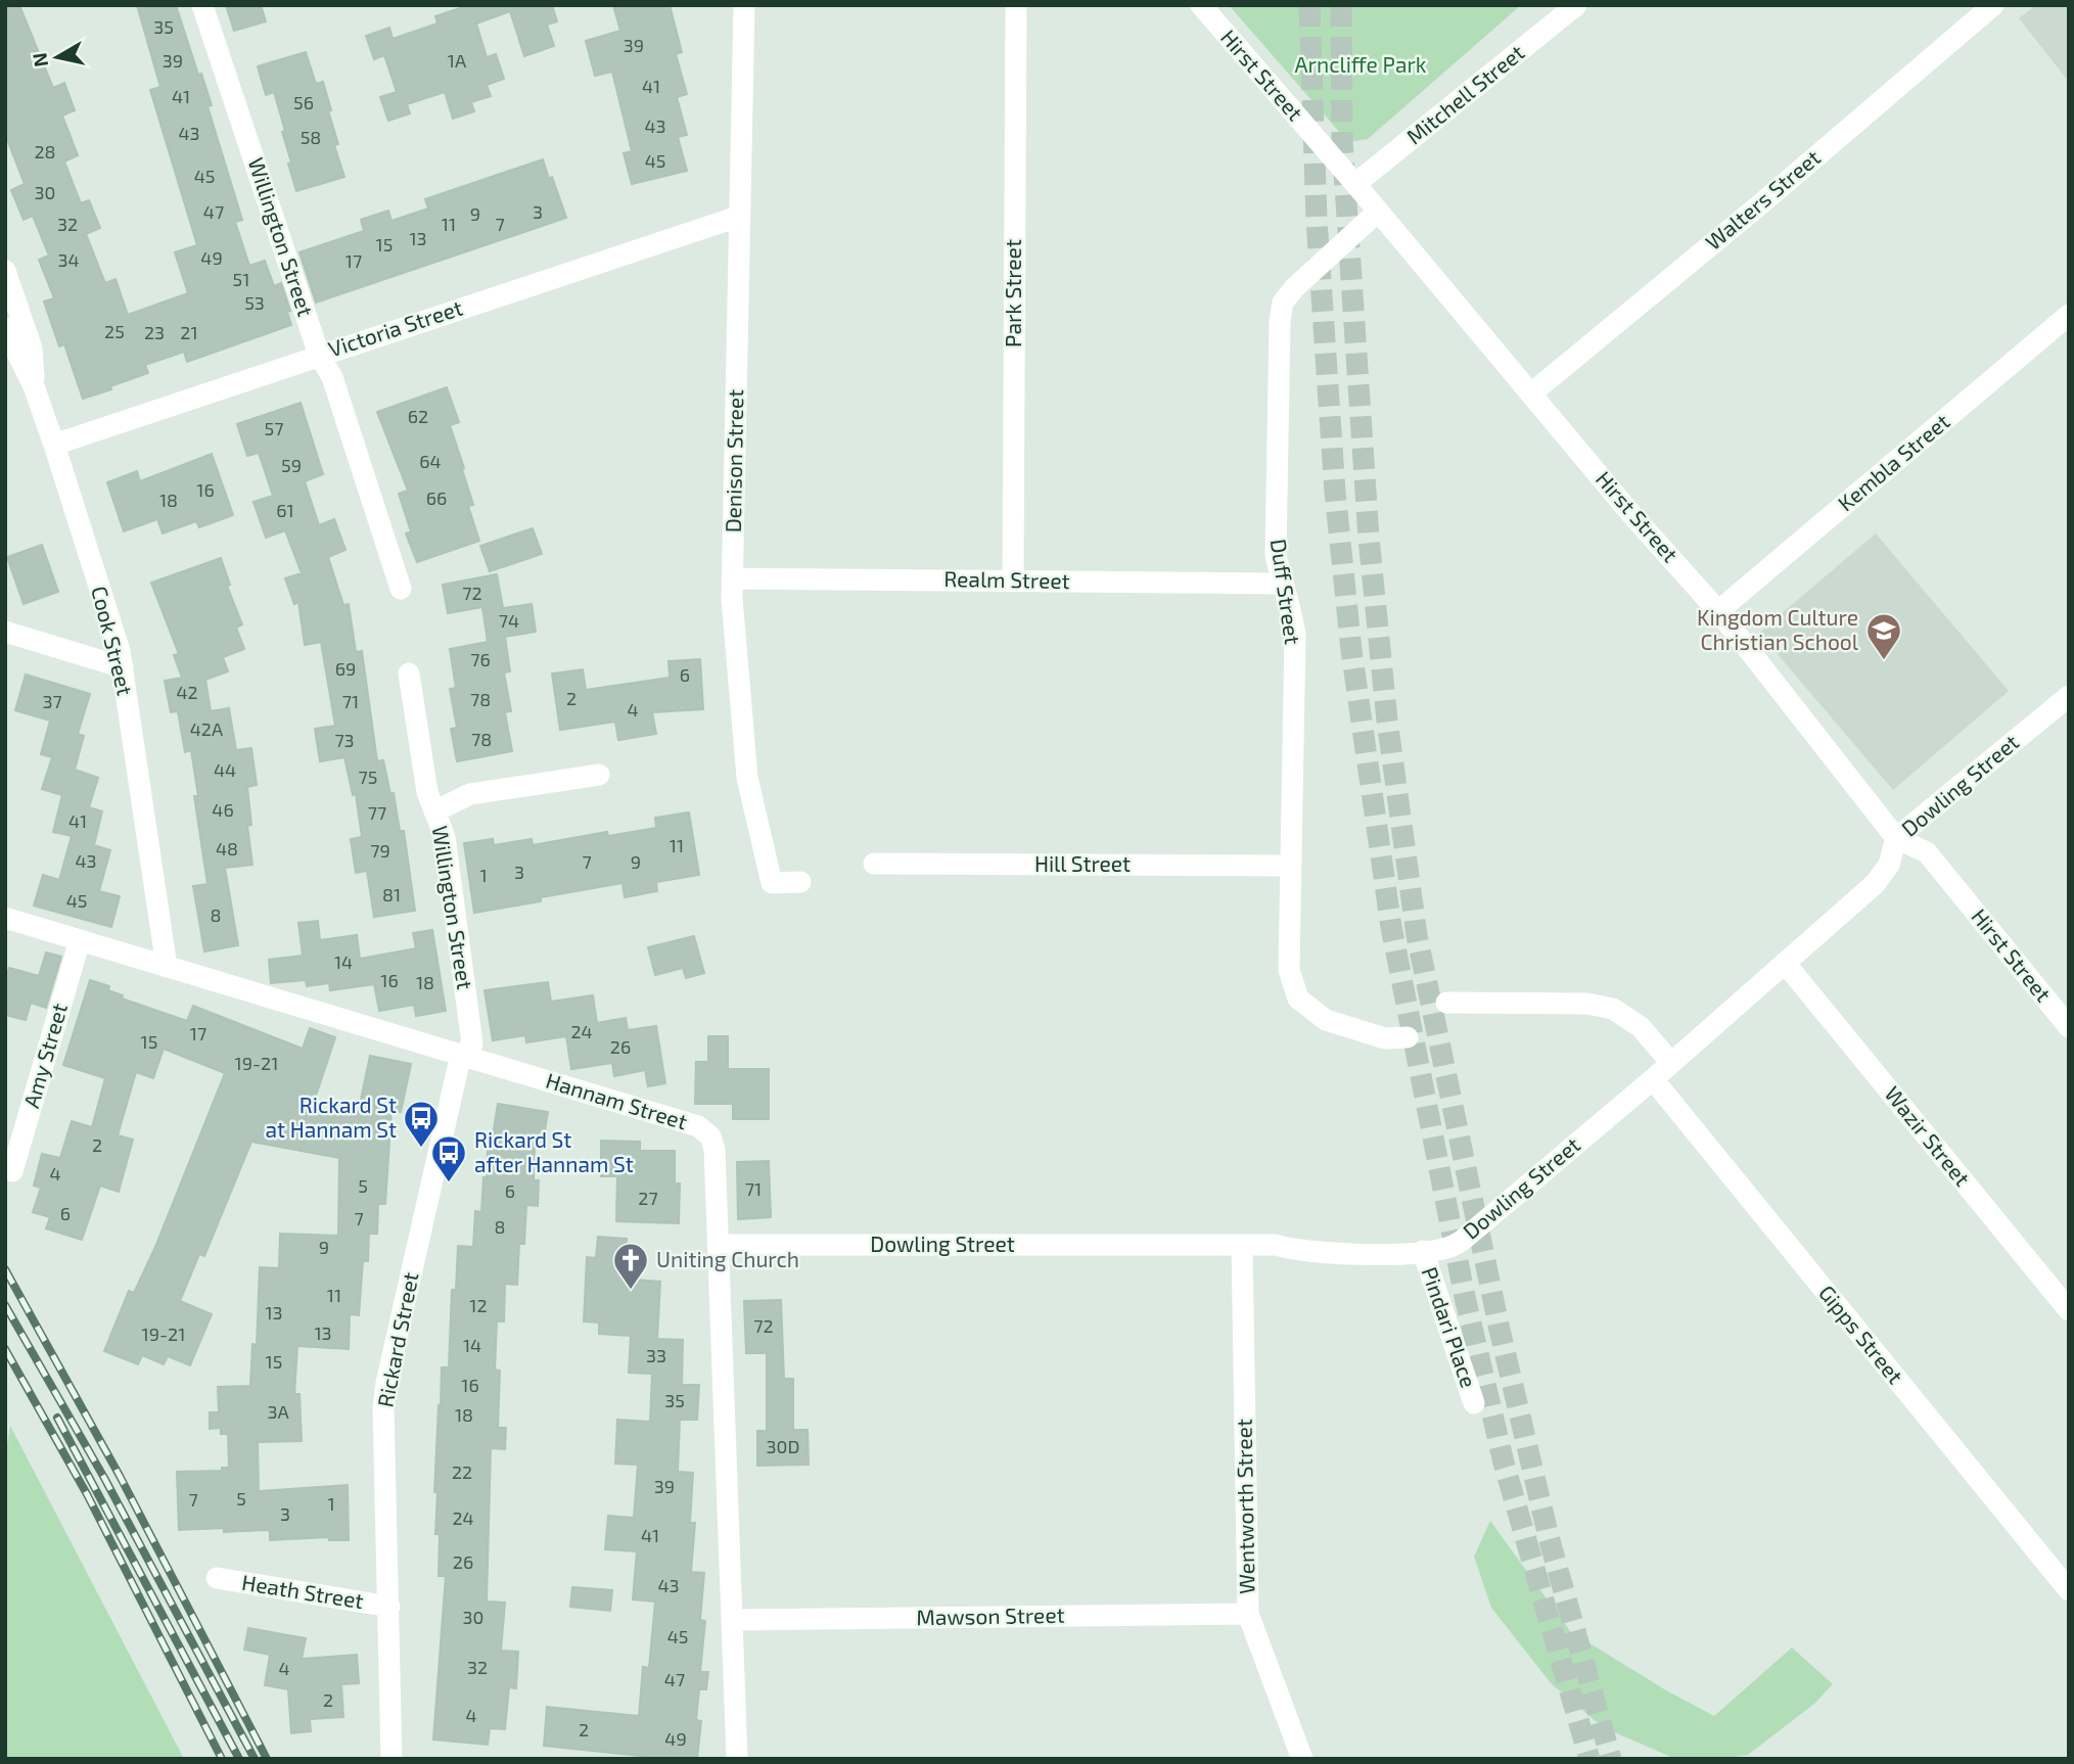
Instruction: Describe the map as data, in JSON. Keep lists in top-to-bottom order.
{
  "streets": {
    "street": [
      "Hirst Street",
      "Mitchell Street",
      "Walters Street",
      "Willington Street",
      "Park Street",
      "Victoria Street",
      "Denison Street",
      "Kembla Street",
      "Realm Street",
      "Duff Street",
      "Cook Street",
      "Dowling Street",
      "Hill Street",
      "Amy Street",
      "Hannam Street",
      "Wazir Street",
      "Pindari Place",
      "Gipps Street",
      "Rickard Street",
      "Wentworth Street",
      "Heath Street",
      "Mawson Street"
    ]
  },
  "crossings": [
    ["Hirst Street", "Mitchell Street"],
    ["Hirst Street", "Walters Street"],
    ["Hirst Street", "Kembla Street"],
    ["Hirst Street", "Duff Street"],
    ["Hirst Street", "Dowling Street"],
    ["Willington Street", "Victoria Street"],
    ["Willington Street", "Hannam Street"],
    ["Willington Street", "Rickard Street"],
    ["Park Street", "Realm Street"],
    ["Victoria Street", "Denison Street"],
    ["Victoria Street", "Cook Street"],
    ["Denison Street", "Realm Street"],
    ["Realm Street", "Duff Street"],
    ["Duff Street", "Hill Street"],
    ["Cook Street", "Hannam Street"],
    ["Dowling Street", "Hannam Street"],
    ["Dowling Street", "Wazir Street"],
    ["Dowling Street", "Pindari Place"],
    ["Dowling Street", "Gipps Street"],
    ["Dowling Street", "Wentworth Street"],
    ["Amy Street", "Hannam Street"],
    ["Hannam Street", "Rickard Street"],
    ["Hannam Street", "Mawson Street"],
    ["Rickard Street", "Heath Street"],
    ["Wentworth Street", "Mawson Street"]
  ],
  "parks": ["Arncliffe Park"],
  "places": {
    "school or university": ["Kingdom Culture Christian School"],
    "bus stop": ["Rickard St at Hannam St", "Rickard St after Hannam St"],
    "church": ["Uniting Church"]
  },
  "house_numbers": [
    "35",
    "39",
    "39",
    "1A",
    "41",
    "41",
    "56",
    "43",
    "43",
    "58",
    "28",
    "45",
    "45",
    "30",
    "47",
    "3",
    "9",
    "32",
    "11",
    "7",
    "13",
    "15",
    "49",
    "34",
    "17",
    "51",
    "53",
    "25",
    "23",
    "21",
    "62",
    "57",
    "64",
    "59",
    "16",
    "66",
    "18",
    "61",
    "72",
    "74",
    "76",
    "69",
    "6",
    "42",
    "2",
    "78",
    "37",
    "71",
    "4",
    "42A",
    "78",
    "73",
    "44",
    "75",
    "46",
    "77",
    "41",
    "11",
    "48",
    "79",
    "43",
    "7",
    "9",
    "3",
    "1",
    "81",
    "45",
    "8",
    "14",
    "16",
    "18",
    "24",
    "17",
    "15",
    "26",
    "19-21",
    "2",
    "4",
    "5",
    "71",
    "6",
    "27",
    "6",
    "7",
    "8",
    "9",
    "11",
    "12",
    "13",
    "72",
    "13",
    "19-21",
    "14",
    "33",
    "15",
    "16",
    "35",
    "3A",
    "18",
    "30D",
    "22",
    "39",
    "5",
    "7",
    "1",
    "3",
    "24",
    "41",
    "26",
    "43",
    "30",
    "45",
    "32",
    "4",
    "47",
    "2",
    "4",
    "2",
    "49"
  ],
  "north": "left"
}
